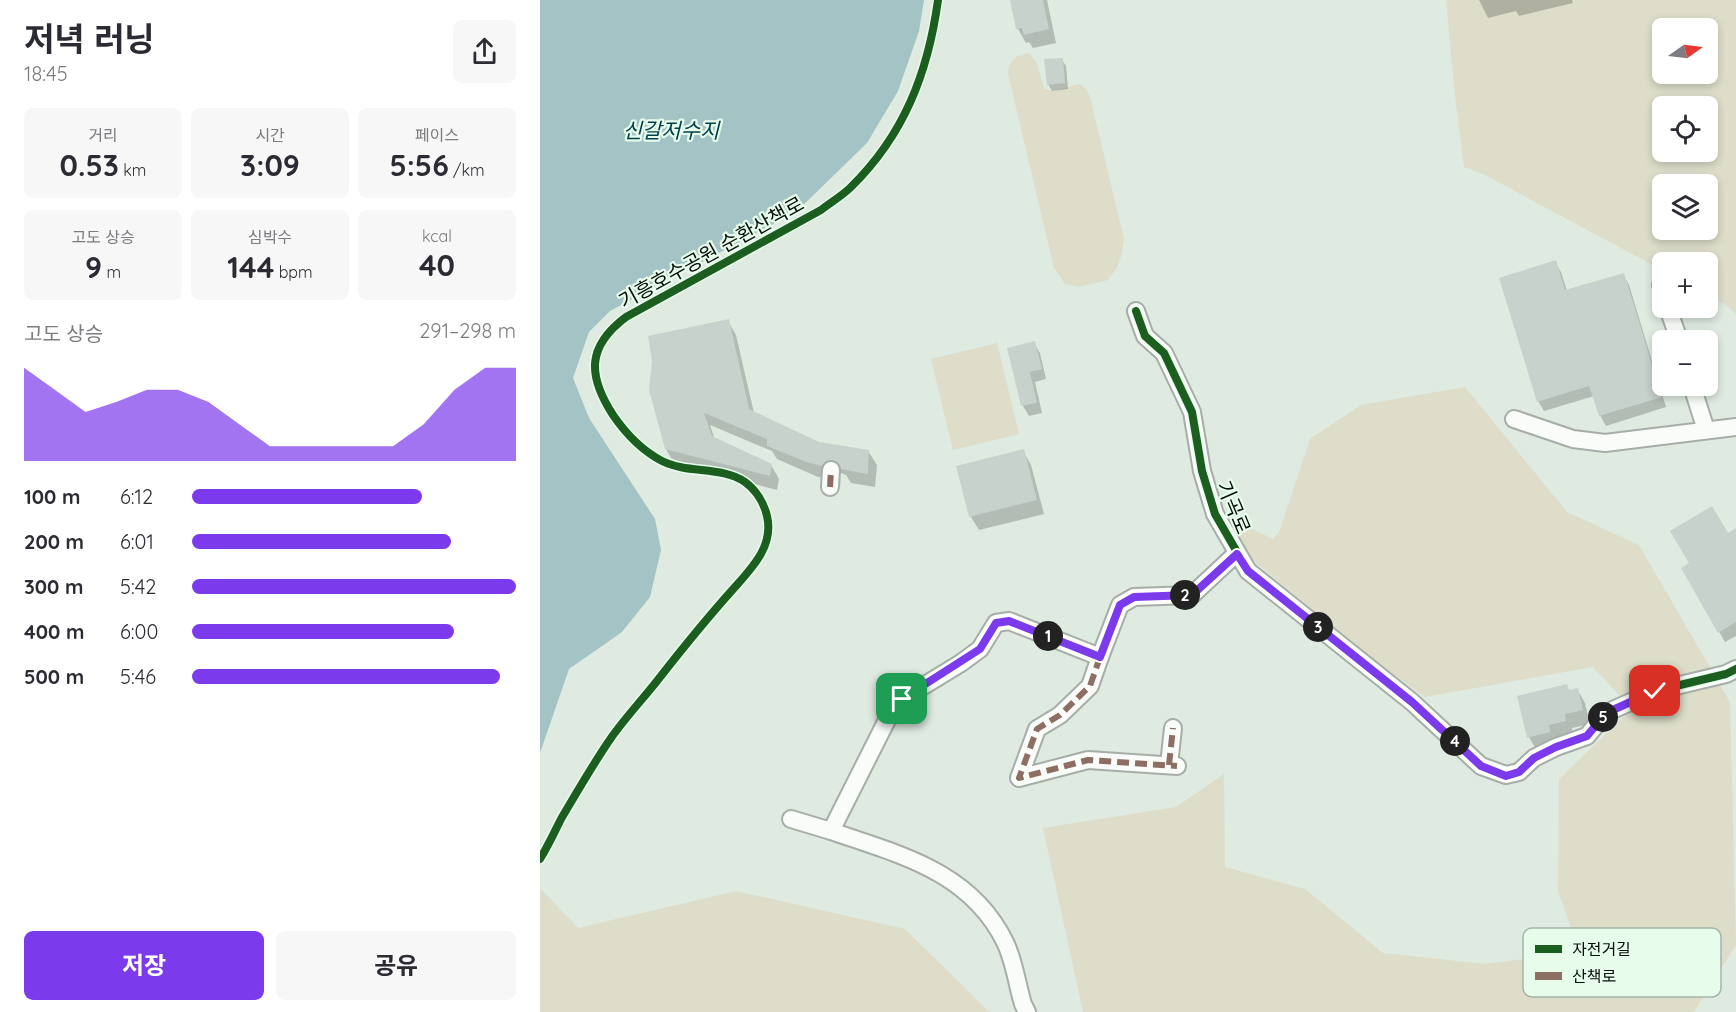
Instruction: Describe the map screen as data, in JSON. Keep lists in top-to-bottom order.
{
  "streets": {
    "street": ["기곡로"],
    "cycle path": ["기흥호수공원 순환산책로"]
  },
  "water": ["신갈저수지"],
  "legend": ["자전거길", "산책로"],
  "north": "right",
  "page": {
    "heading": ["저녁 러닝", "18:45"],
    "map_buttons": ["+", "−"],
    "stats": [
      ["거리", "0.53 km"],
      ["시간", "3:09"],
      ["페이스", "5:56 /km"],
      ["고도 상승", "9 m"],
      ["심박수", "144 bpm"],
      ["kcal", "40"]
    ],
    "chart": ["고도 상승", "291–298 m"],
    "list": [
      {
        "name": "100 m",
        "note": "6:12"
      },
      {
        "name": "200 m",
        "note": "6:01"
      },
      {
        "name": "300 m",
        "note": "5:42"
      },
      {
        "name": "400 m",
        "note": "6:00"
      },
      {
        "name": "500 m",
        "note": "5:46"
      }
    ],
    "pins": [
      "2",
      "3",
      "1",
      "5",
      "4"
    ],
    "buttons": ["저장", "공유"]
  }
}
